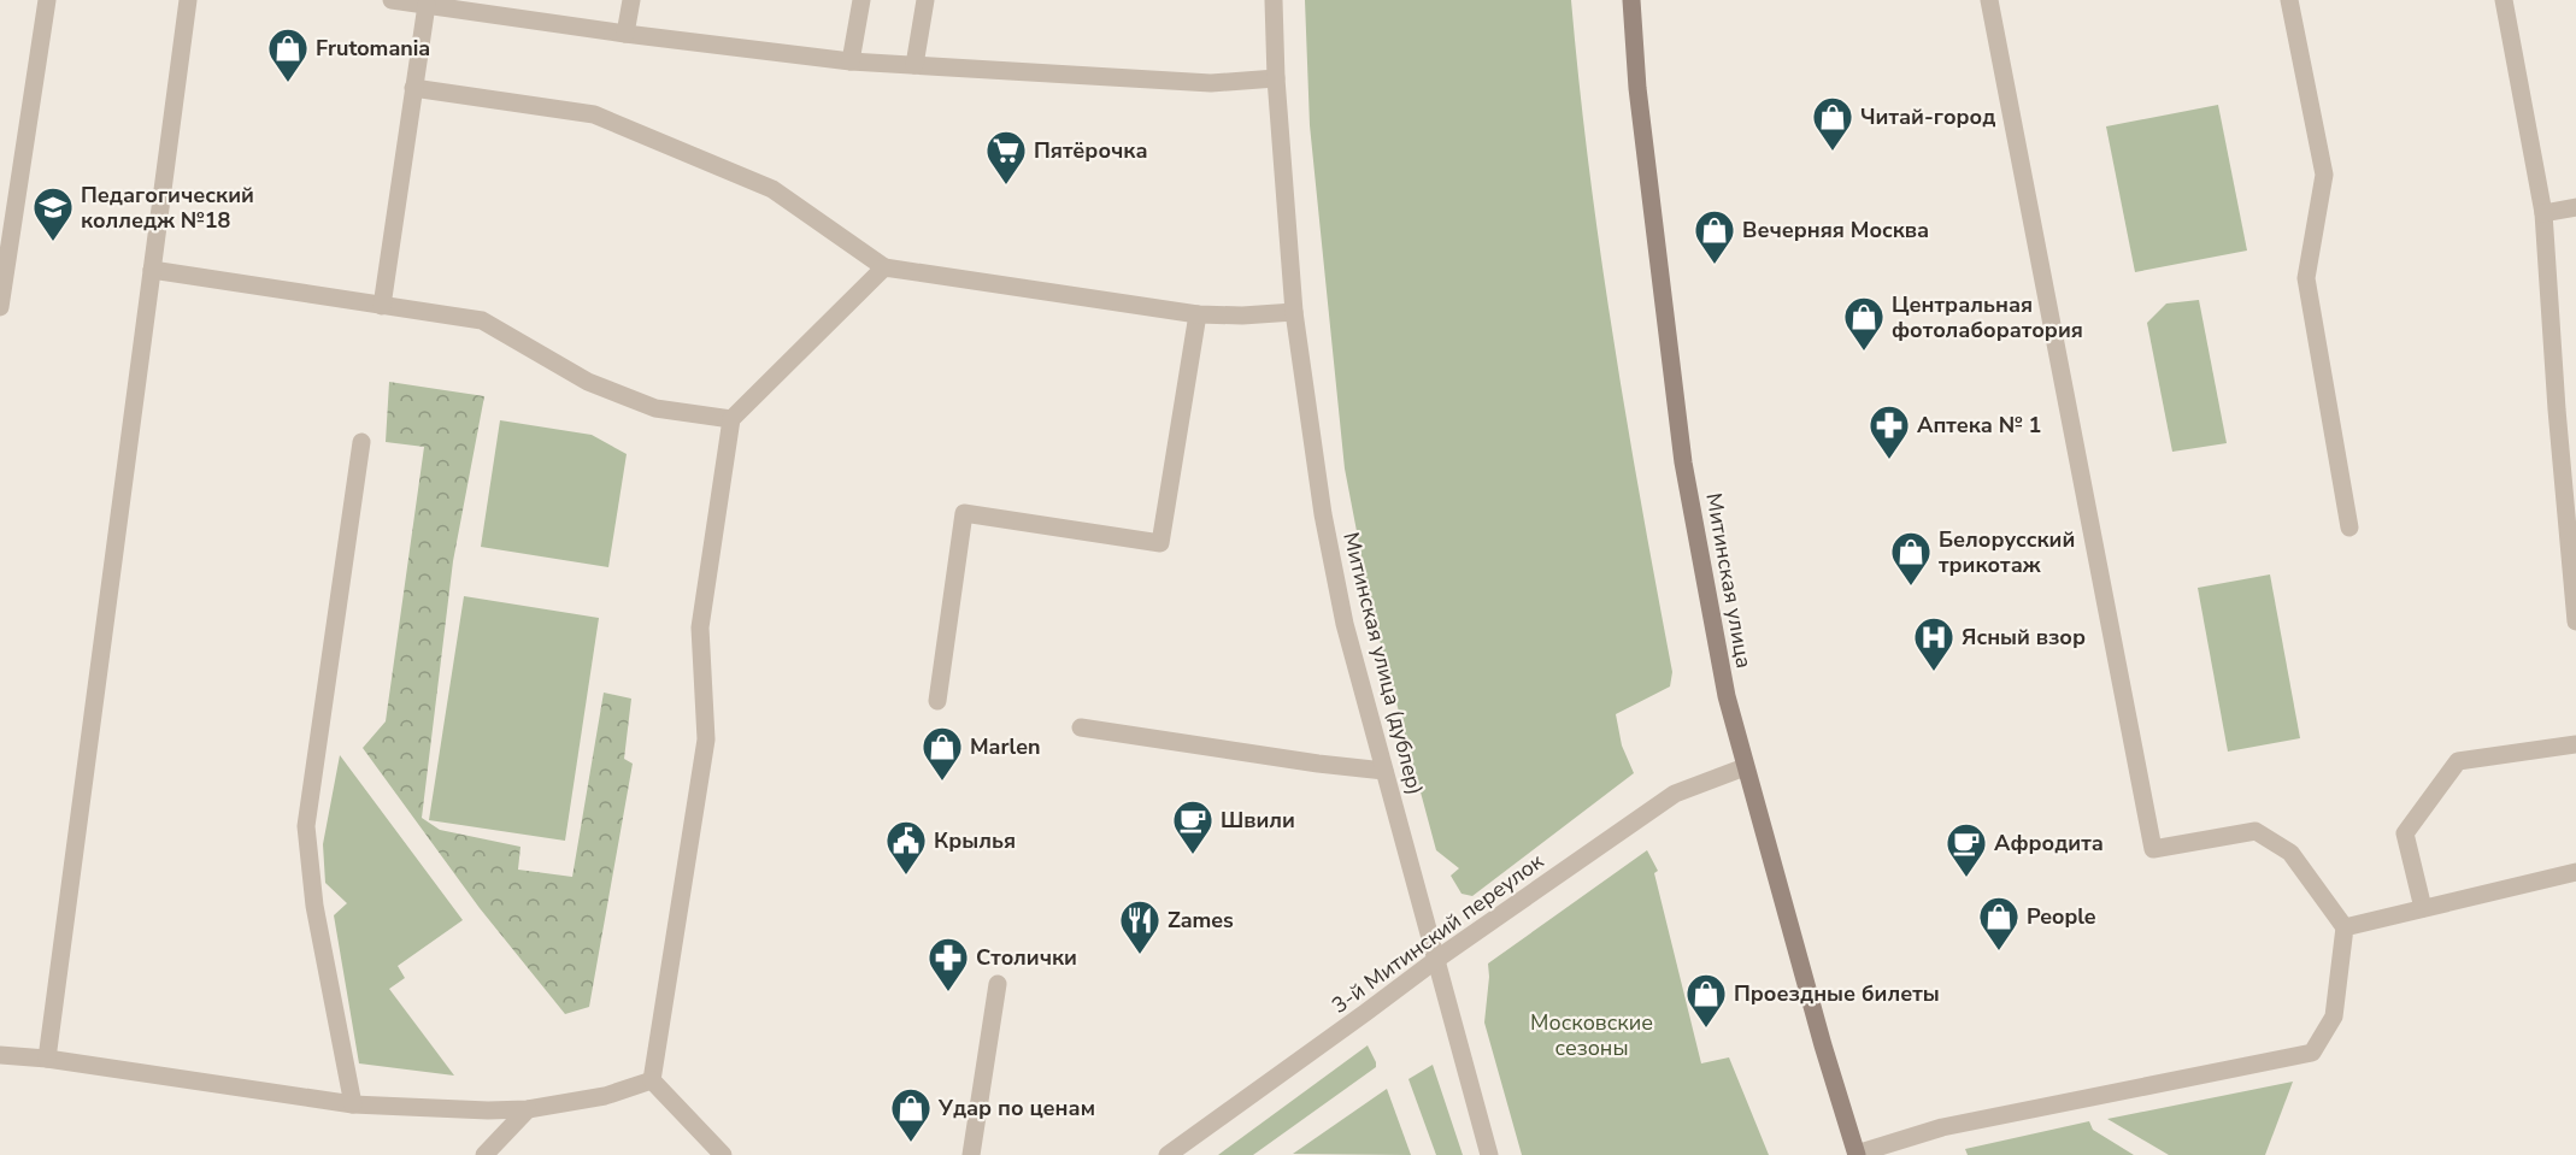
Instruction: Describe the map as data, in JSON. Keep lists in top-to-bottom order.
{
  "streets": {
    "main road": ["Митинская улица"],
    "street": ["Митинская улица (дублер)", "3-й Митинский переулок"]
  },
  "crossings": [
    ["Митинская улица", "3-й Митинский переулок"],
    ["Митинская улица (дублер)", "3-й Митинский переулок"]
  ],
  "parks": ["Московские сезоны"],
  "places": {
    "shop": [
      "Frutomania",
      "Читай-город",
      "Вечерняя Москва",
      "Центральная фотолаборатория",
      "Белорусский трикотаж",
      "Marlen",
      "People",
      "Проездные билеты",
      "Удар по ценам"
    ],
    "supermarket": ["Пятёрочка"],
    "school or university": ["Педагогический колледж №18"],
    "pharmacy": ["Аптека № 1", "Столички"],
    "hospital": ["Ясный взор"],
    "cafe": ["Швили", "Афродита"],
    "public building": ["Крылья"],
    "restaurant": ["Zames"]
  }
}
